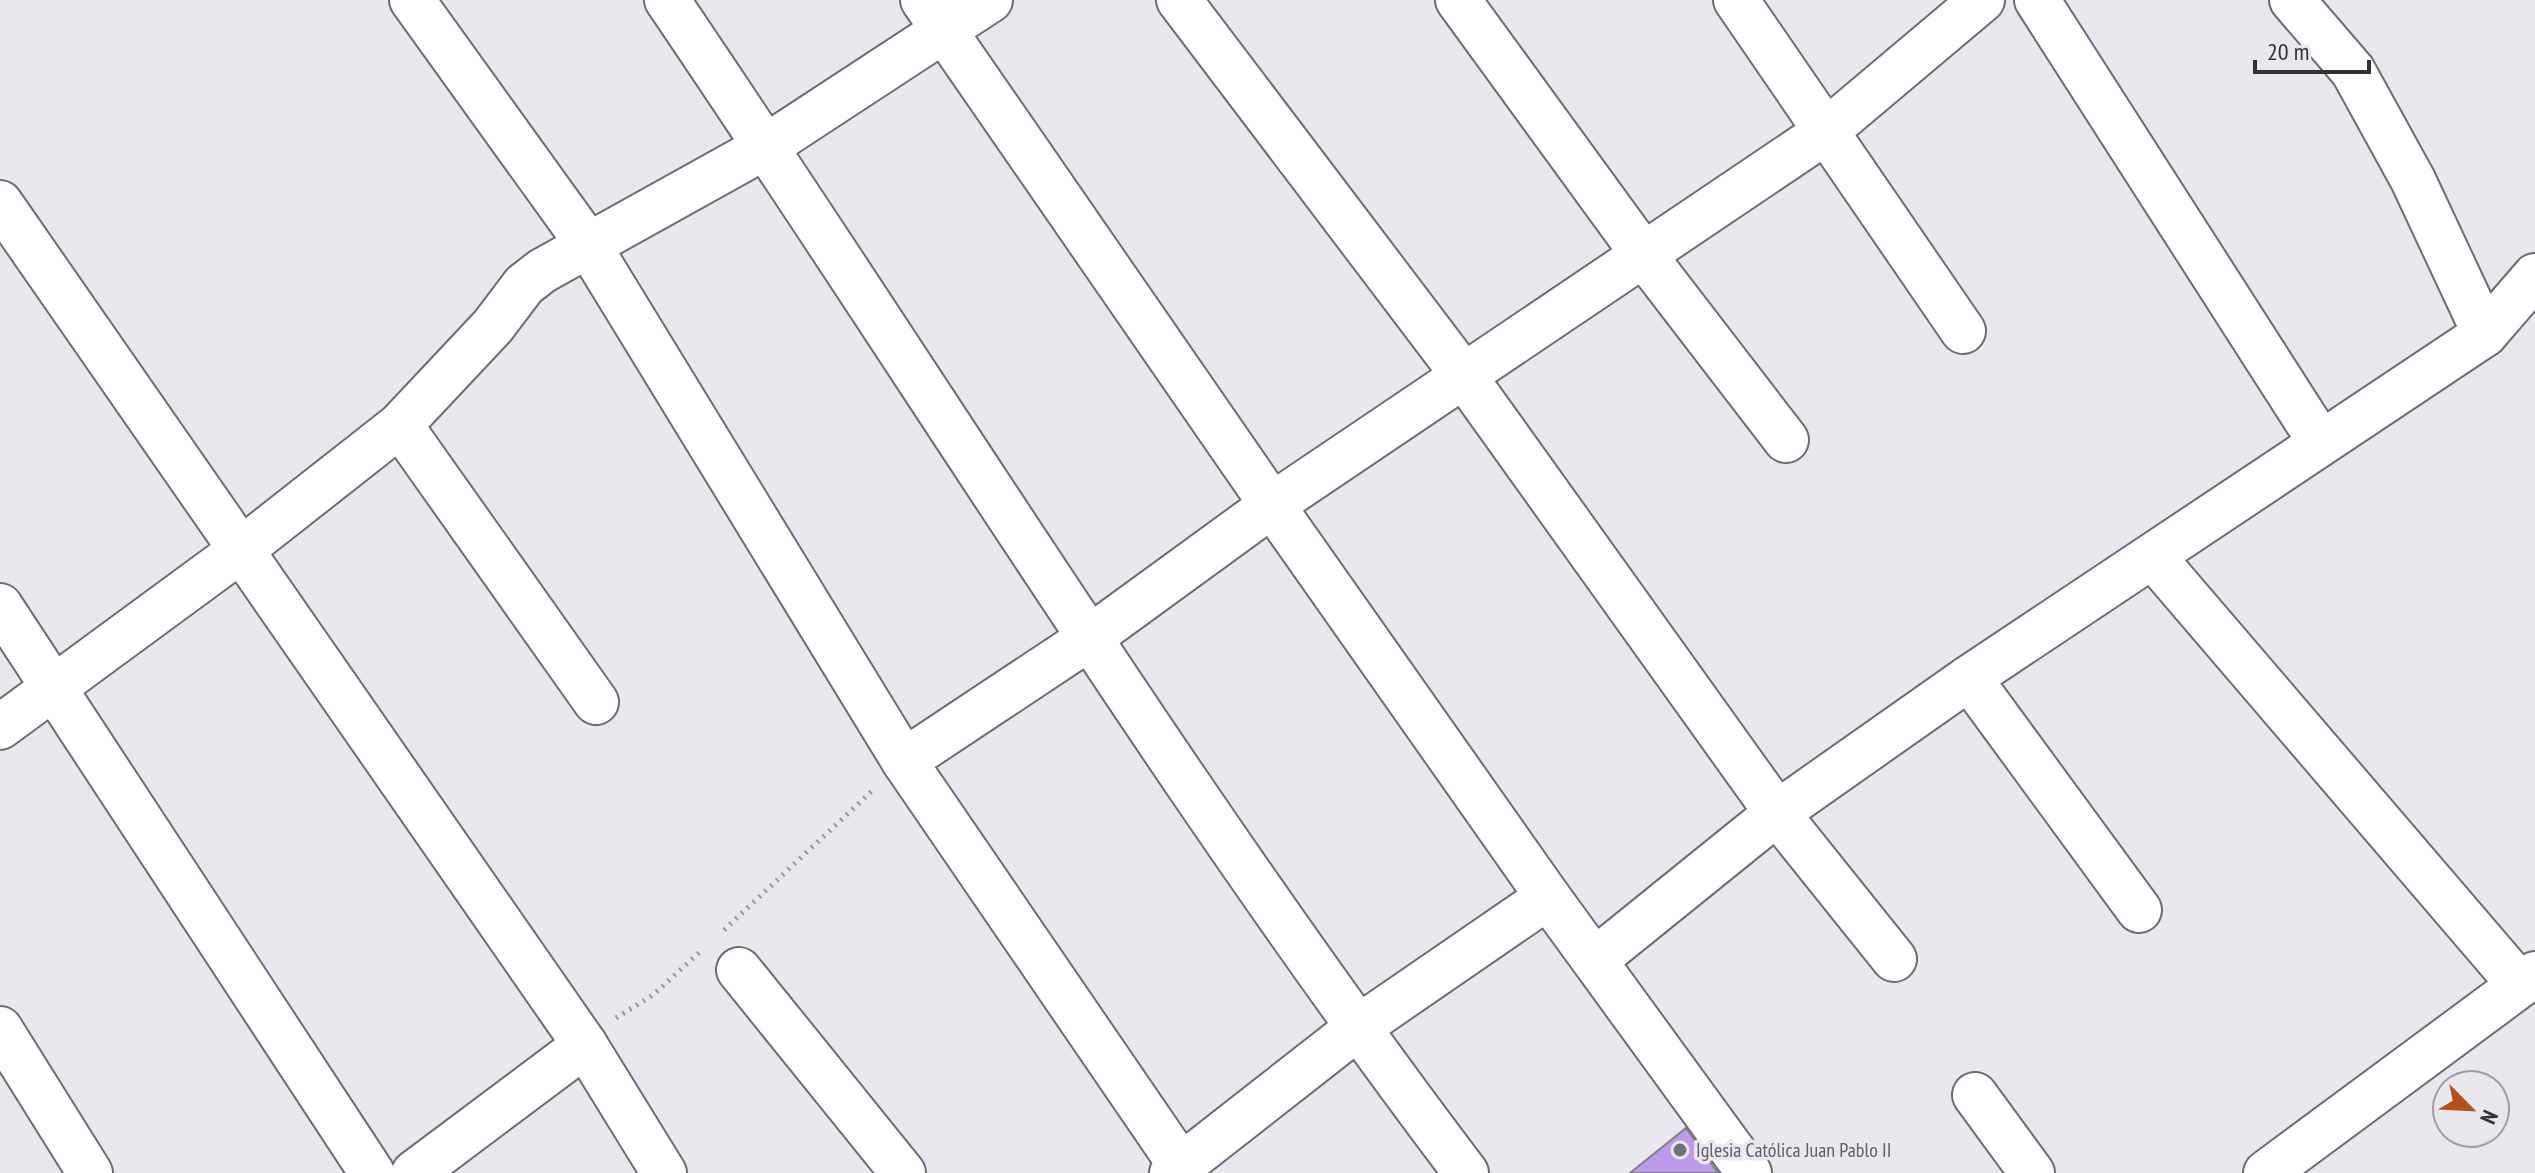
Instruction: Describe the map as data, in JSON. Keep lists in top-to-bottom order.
{
  "places": ["Iglesia Católica Juan Pablo II"],
  "scale_bar": "20 m",
  "north": "bottom right"
}
